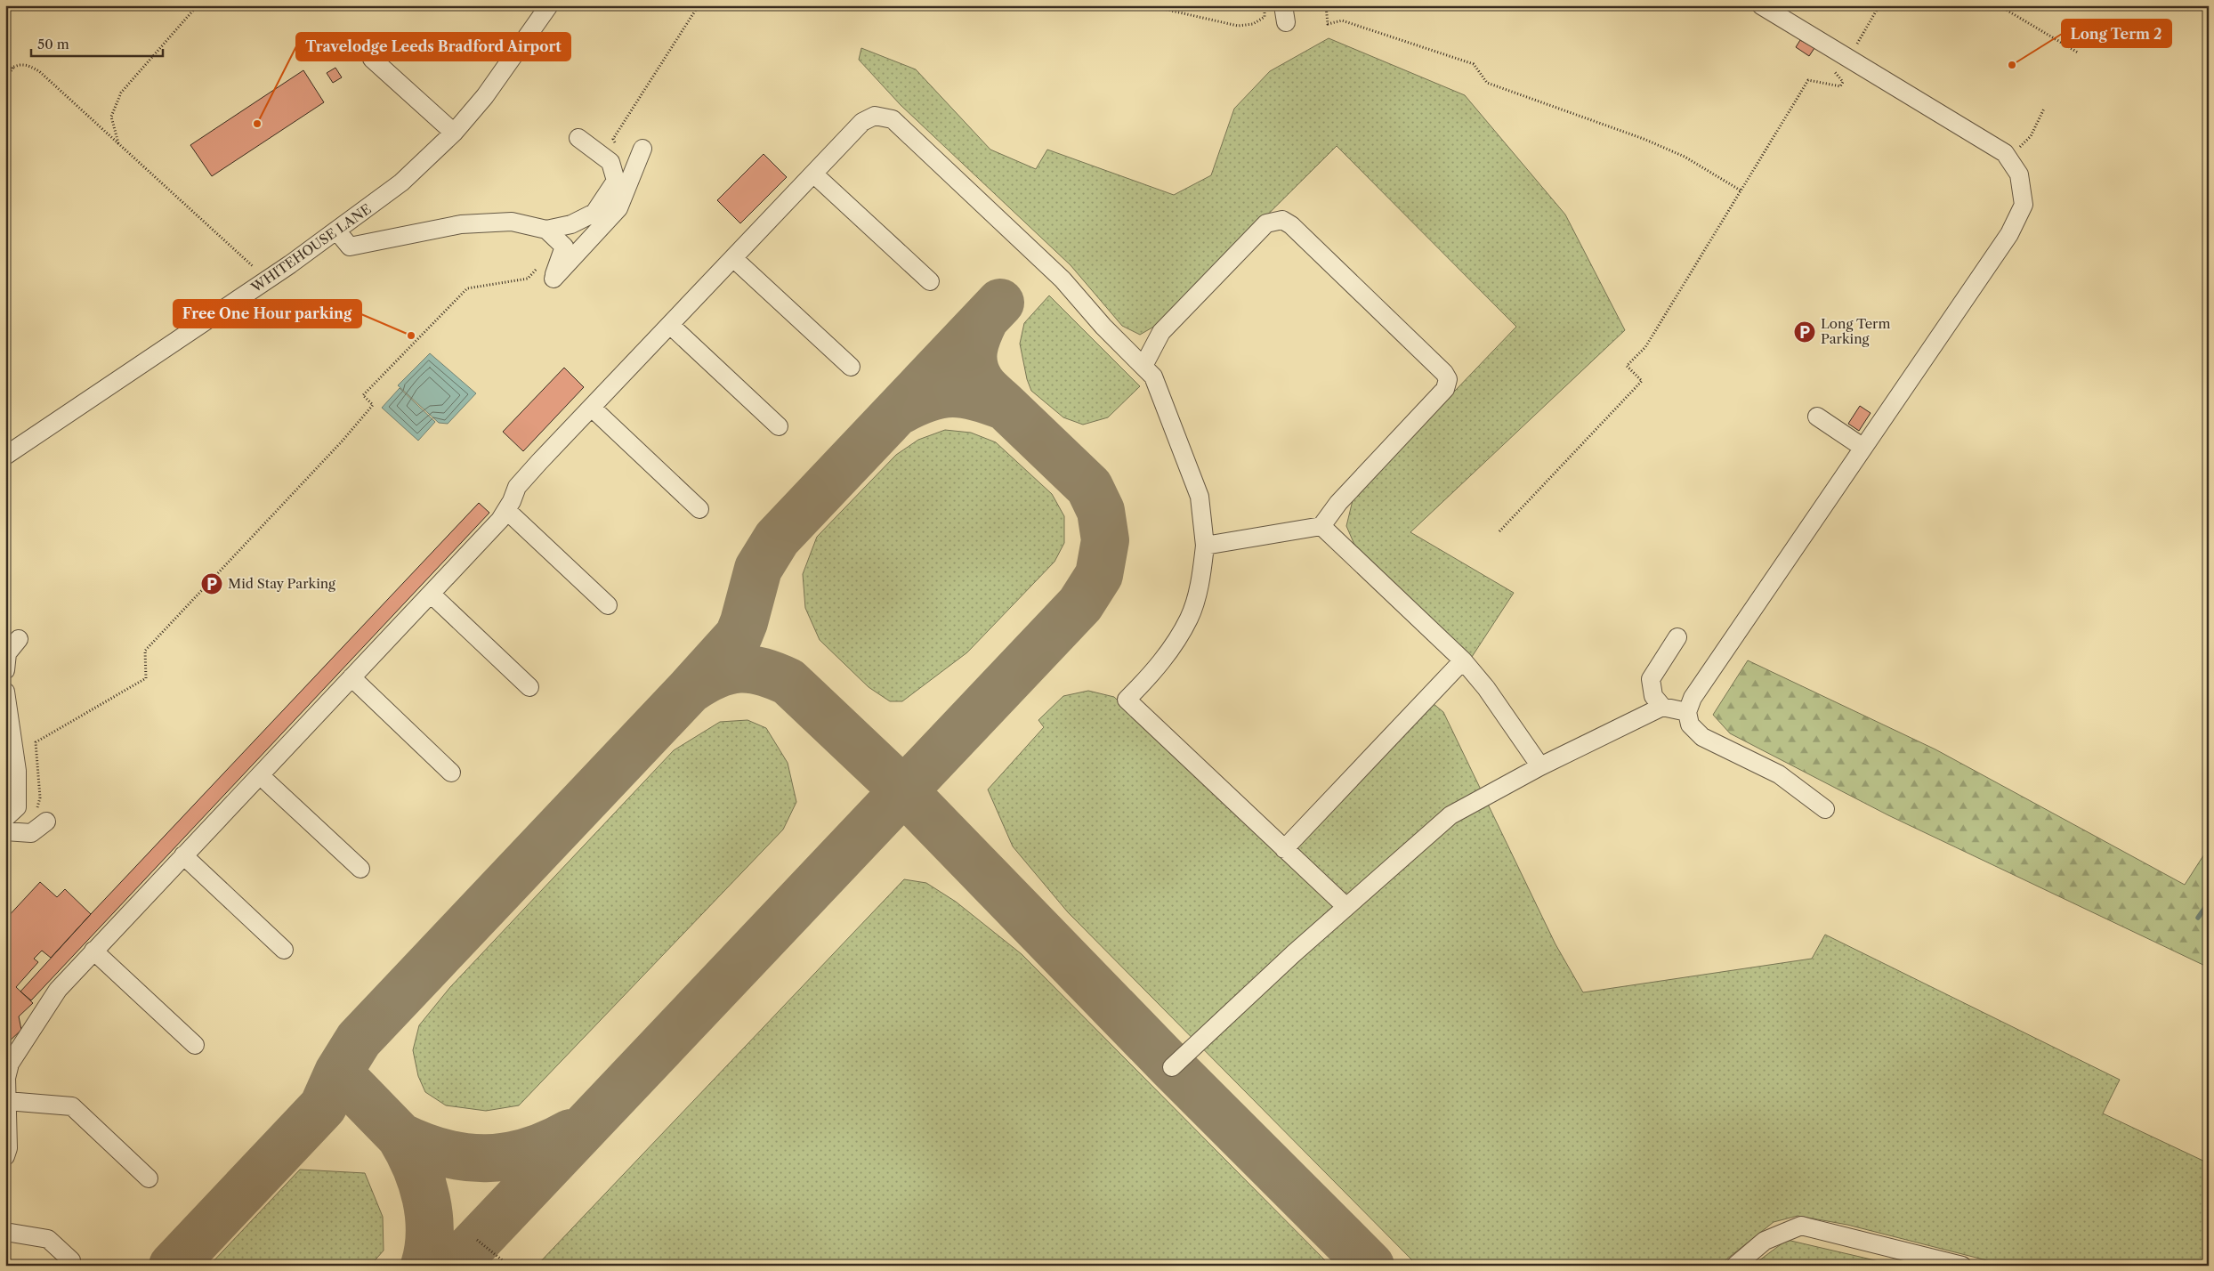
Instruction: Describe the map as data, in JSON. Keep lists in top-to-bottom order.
{
  "streets": {
    "street": ["WHITEHOUSE LANE"]
  },
  "places": {
    "other": ["Long Term 2", "Travelodge Leeds Bradford Airport", "Free One Hour parking"],
    "parking": ["Long Term Parking", "Mid Stay Parking"]
  },
  "scale_bar": "50 m"
}
